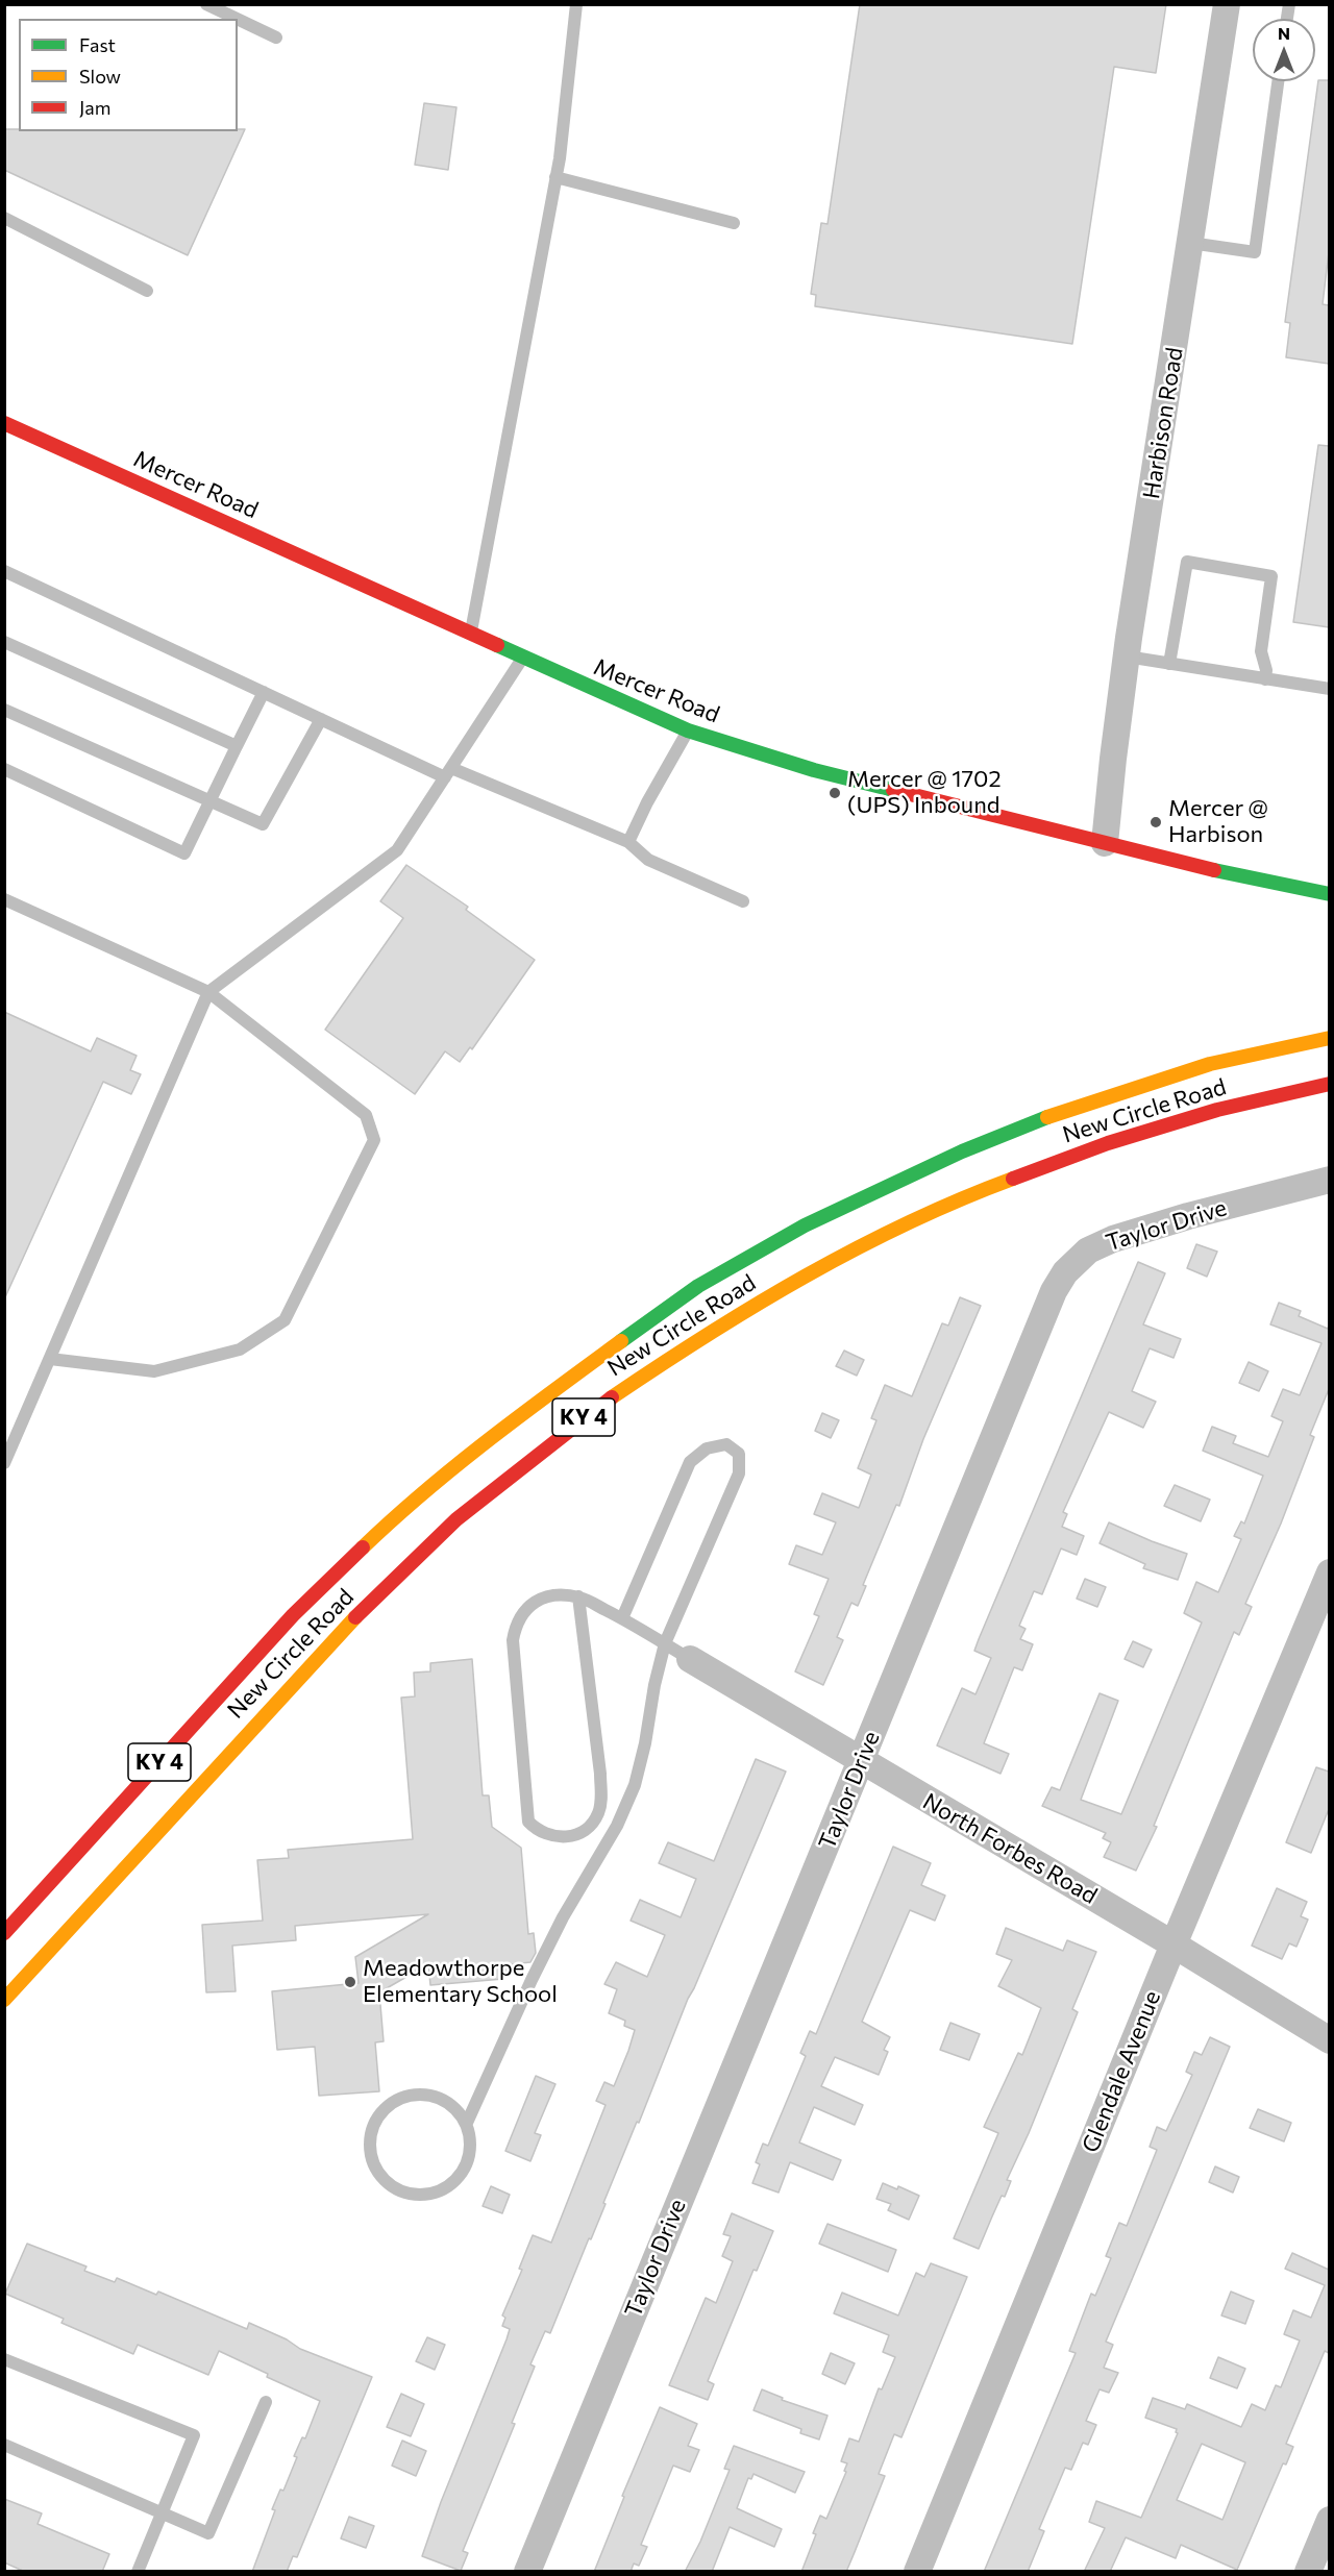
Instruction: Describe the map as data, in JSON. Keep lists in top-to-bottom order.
{
  "streets": {
    "main road": ["Mercer Road", "New Circle Road", "KY 4"],
    "street": [
      "Harbison Road",
      "Taylor Drive",
      "North Forbes Road",
      "Glendale Avenue"
    ]
  },
  "crossings": [
    ["Harbison Road", "Mercer Road"],
    ["Taylor Drive", "North Forbes Road"],
    ["North Forbes Road", "Glendale Avenue"]
  ],
  "places": ["Mercer @ 1702 (UPS) Inbound", "Mercer @ Harbison", "Meadowthorpe Elementary School"],
  "legend": ["Fast", "Slow", "Jam"],
  "north": "top"
}
